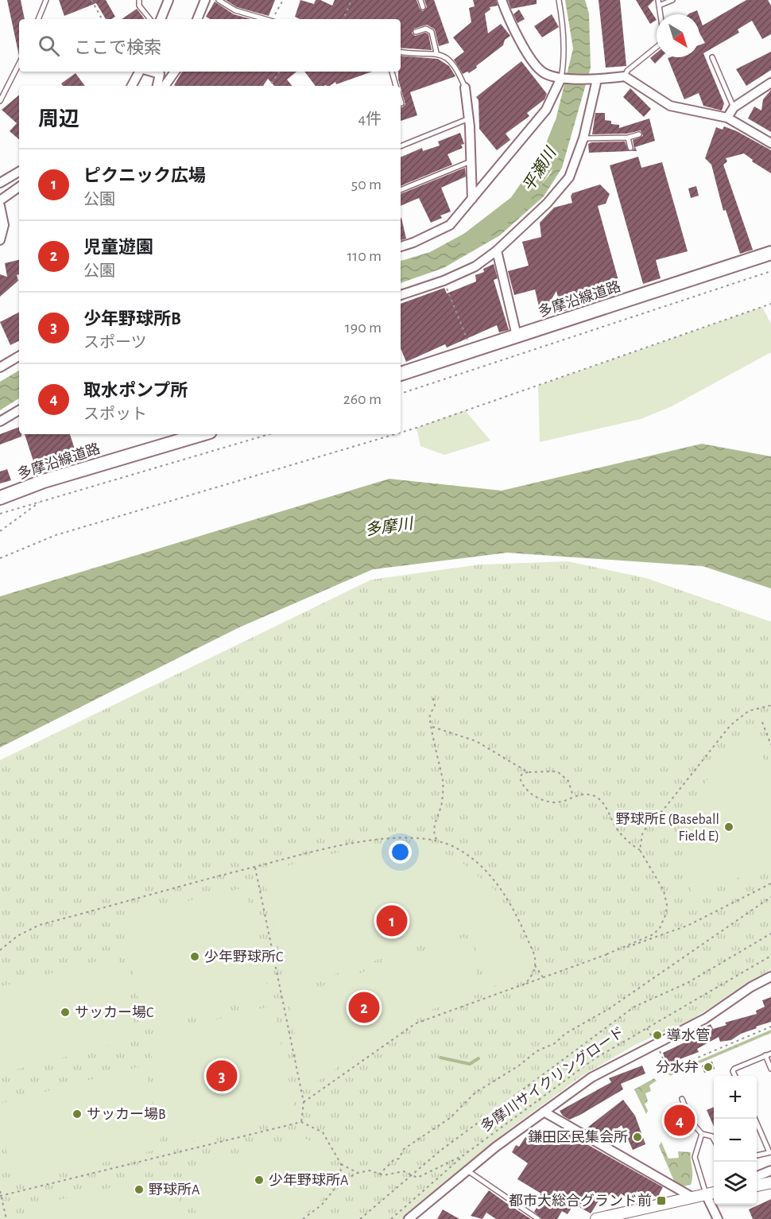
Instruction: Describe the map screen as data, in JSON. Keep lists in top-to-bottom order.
{
  "streets": {
    "main road": ["多摩沿線道路"],
    "path": ["多摩川サイクリングロード"]
  },
  "water": ["平瀬川", "多摩川"],
  "places": {
    "other": [
      "野球所E (Baseball Field E)",
      "少年野球所C",
      "サッカー場C",
      "導水管",
      "分水弁",
      "サッカー場B",
      "鎌田区民集会所",
      "少年野球所A",
      "野球所A"
    ],
    "transit": ["都市大総合グランド前"]
  },
  "north": "bottom right",
  "page": {
    "search": "ここで検索",
    "heading": ["周辺", "4件"],
    "list": [
      {
        "mark": "1",
        "name": "ピクニック広場",
        "note": "公園",
        "value": "50 m"
      },
      {
        "mark": "2",
        "name": "児童遊園",
        "note": "公園",
        "value": "110 m"
      },
      {
        "mark": "3",
        "name": "少年野球所B",
        "note": "スポーツ",
        "value": "190 m"
      },
      {
        "mark": "4",
        "name": "取水ポンプ所",
        "note": "スポット",
        "value": "260 m"
      }
    ],
    "pins": [
      "1",
      "2",
      "3",
      "4"
    ],
    "map_buttons": ["+", "−"]
  }
}
